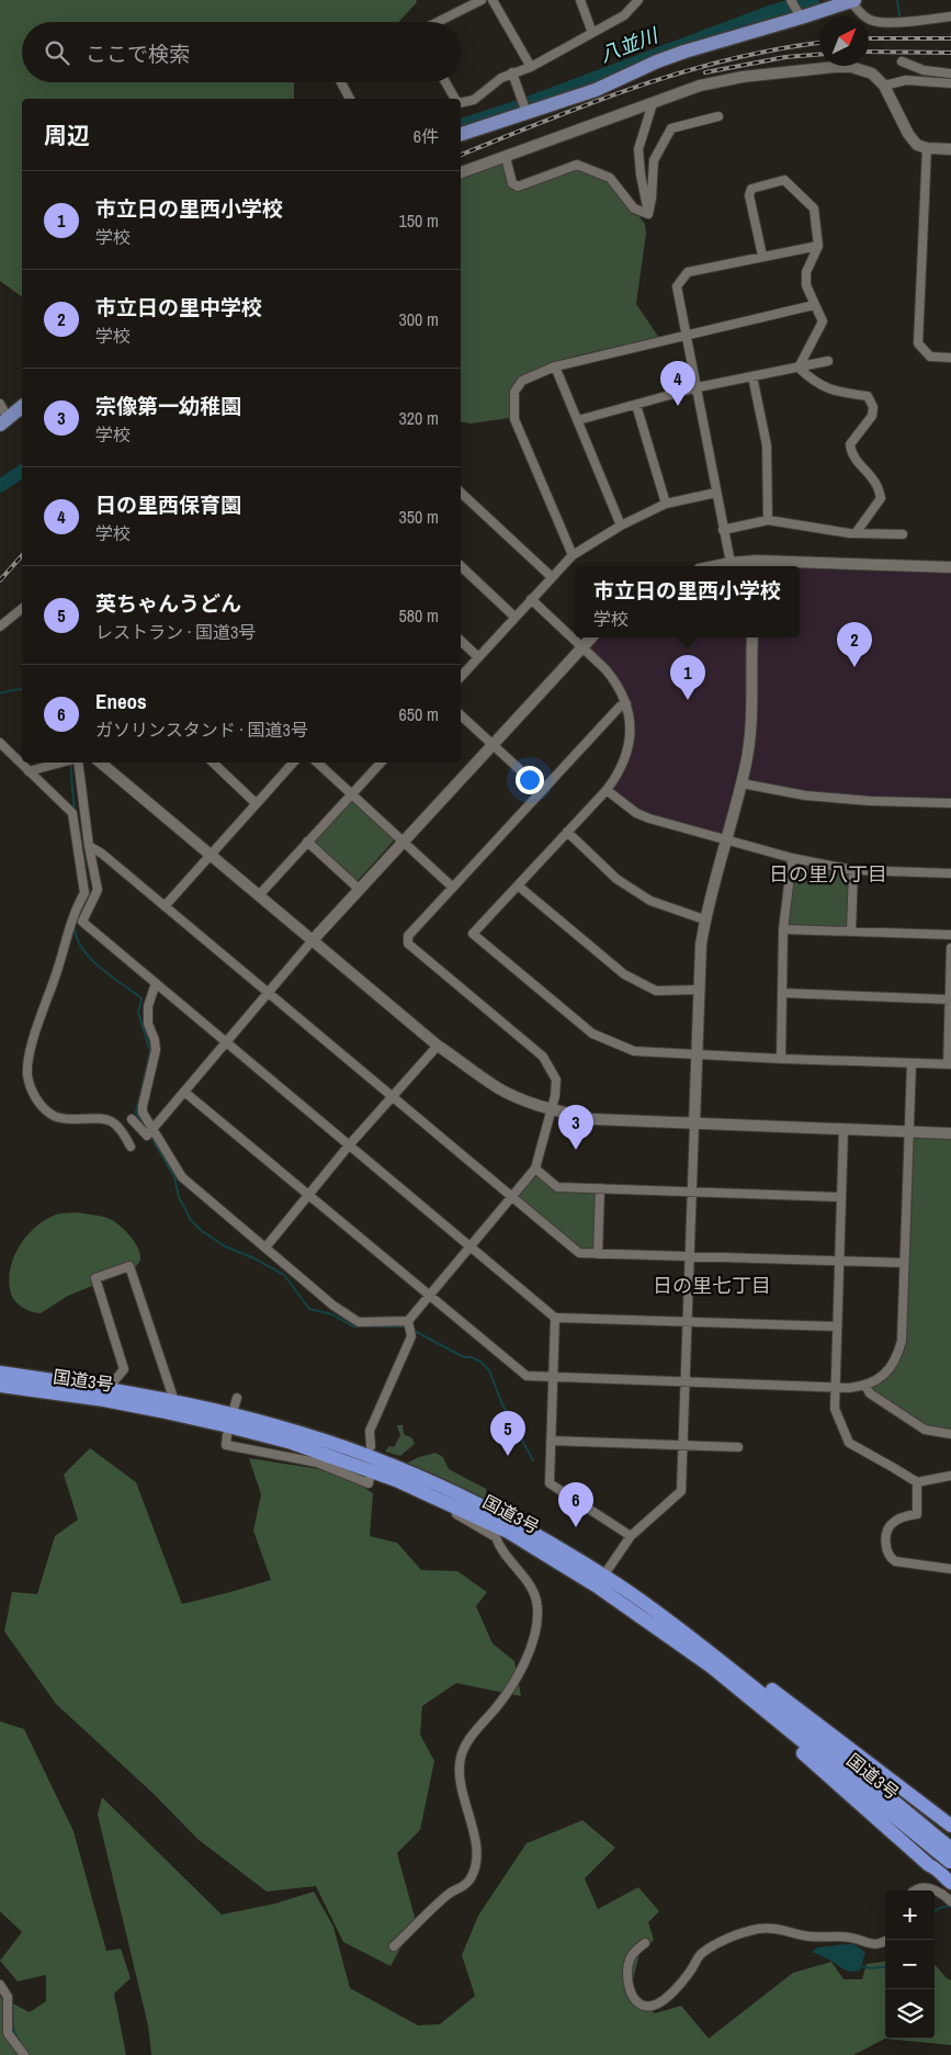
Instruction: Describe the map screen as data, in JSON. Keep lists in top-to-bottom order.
{
  "streets": {
    "highway": ["国道3号"]
  },
  "districts": ["日の里八丁目", "日の里七丁目"],
  "water": ["八並川"],
  "north": "top right",
  "page": {
    "search": "ここで検索",
    "heading": ["周辺", "6件"],
    "list": [
      {
        "mark": "1",
        "name": "市立日の里西小学校",
        "note": "学校",
        "value": "150 m"
      },
      {
        "mark": "2",
        "name": "市立日の里中学校",
        "note": "学校",
        "value": "300 m"
      },
      {
        "mark": "3",
        "name": "宗像第一幼稚園",
        "note": "学校",
        "value": "320 m"
      },
      {
        "mark": "4",
        "name": "日の里西保育園",
        "note": "学校",
        "value": "350 m"
      },
      {
        "mark": "5",
        "name": "英ちゃんうどん",
        "note": "レストラン · 国道3号",
        "value": "580 m"
      },
      {
        "mark": "6",
        "name": "Eneos",
        "note": "ガソリンスタンド · 国道3号",
        "value": "650 m"
      }
    ],
    "pins": [
      "4",
      "2",
      "1",
      "3",
      "5",
      "6"
    ],
    "popup": ["市立日の里西小学校", "学校"],
    "map_buttons": ["+", "−"]
  }
}
